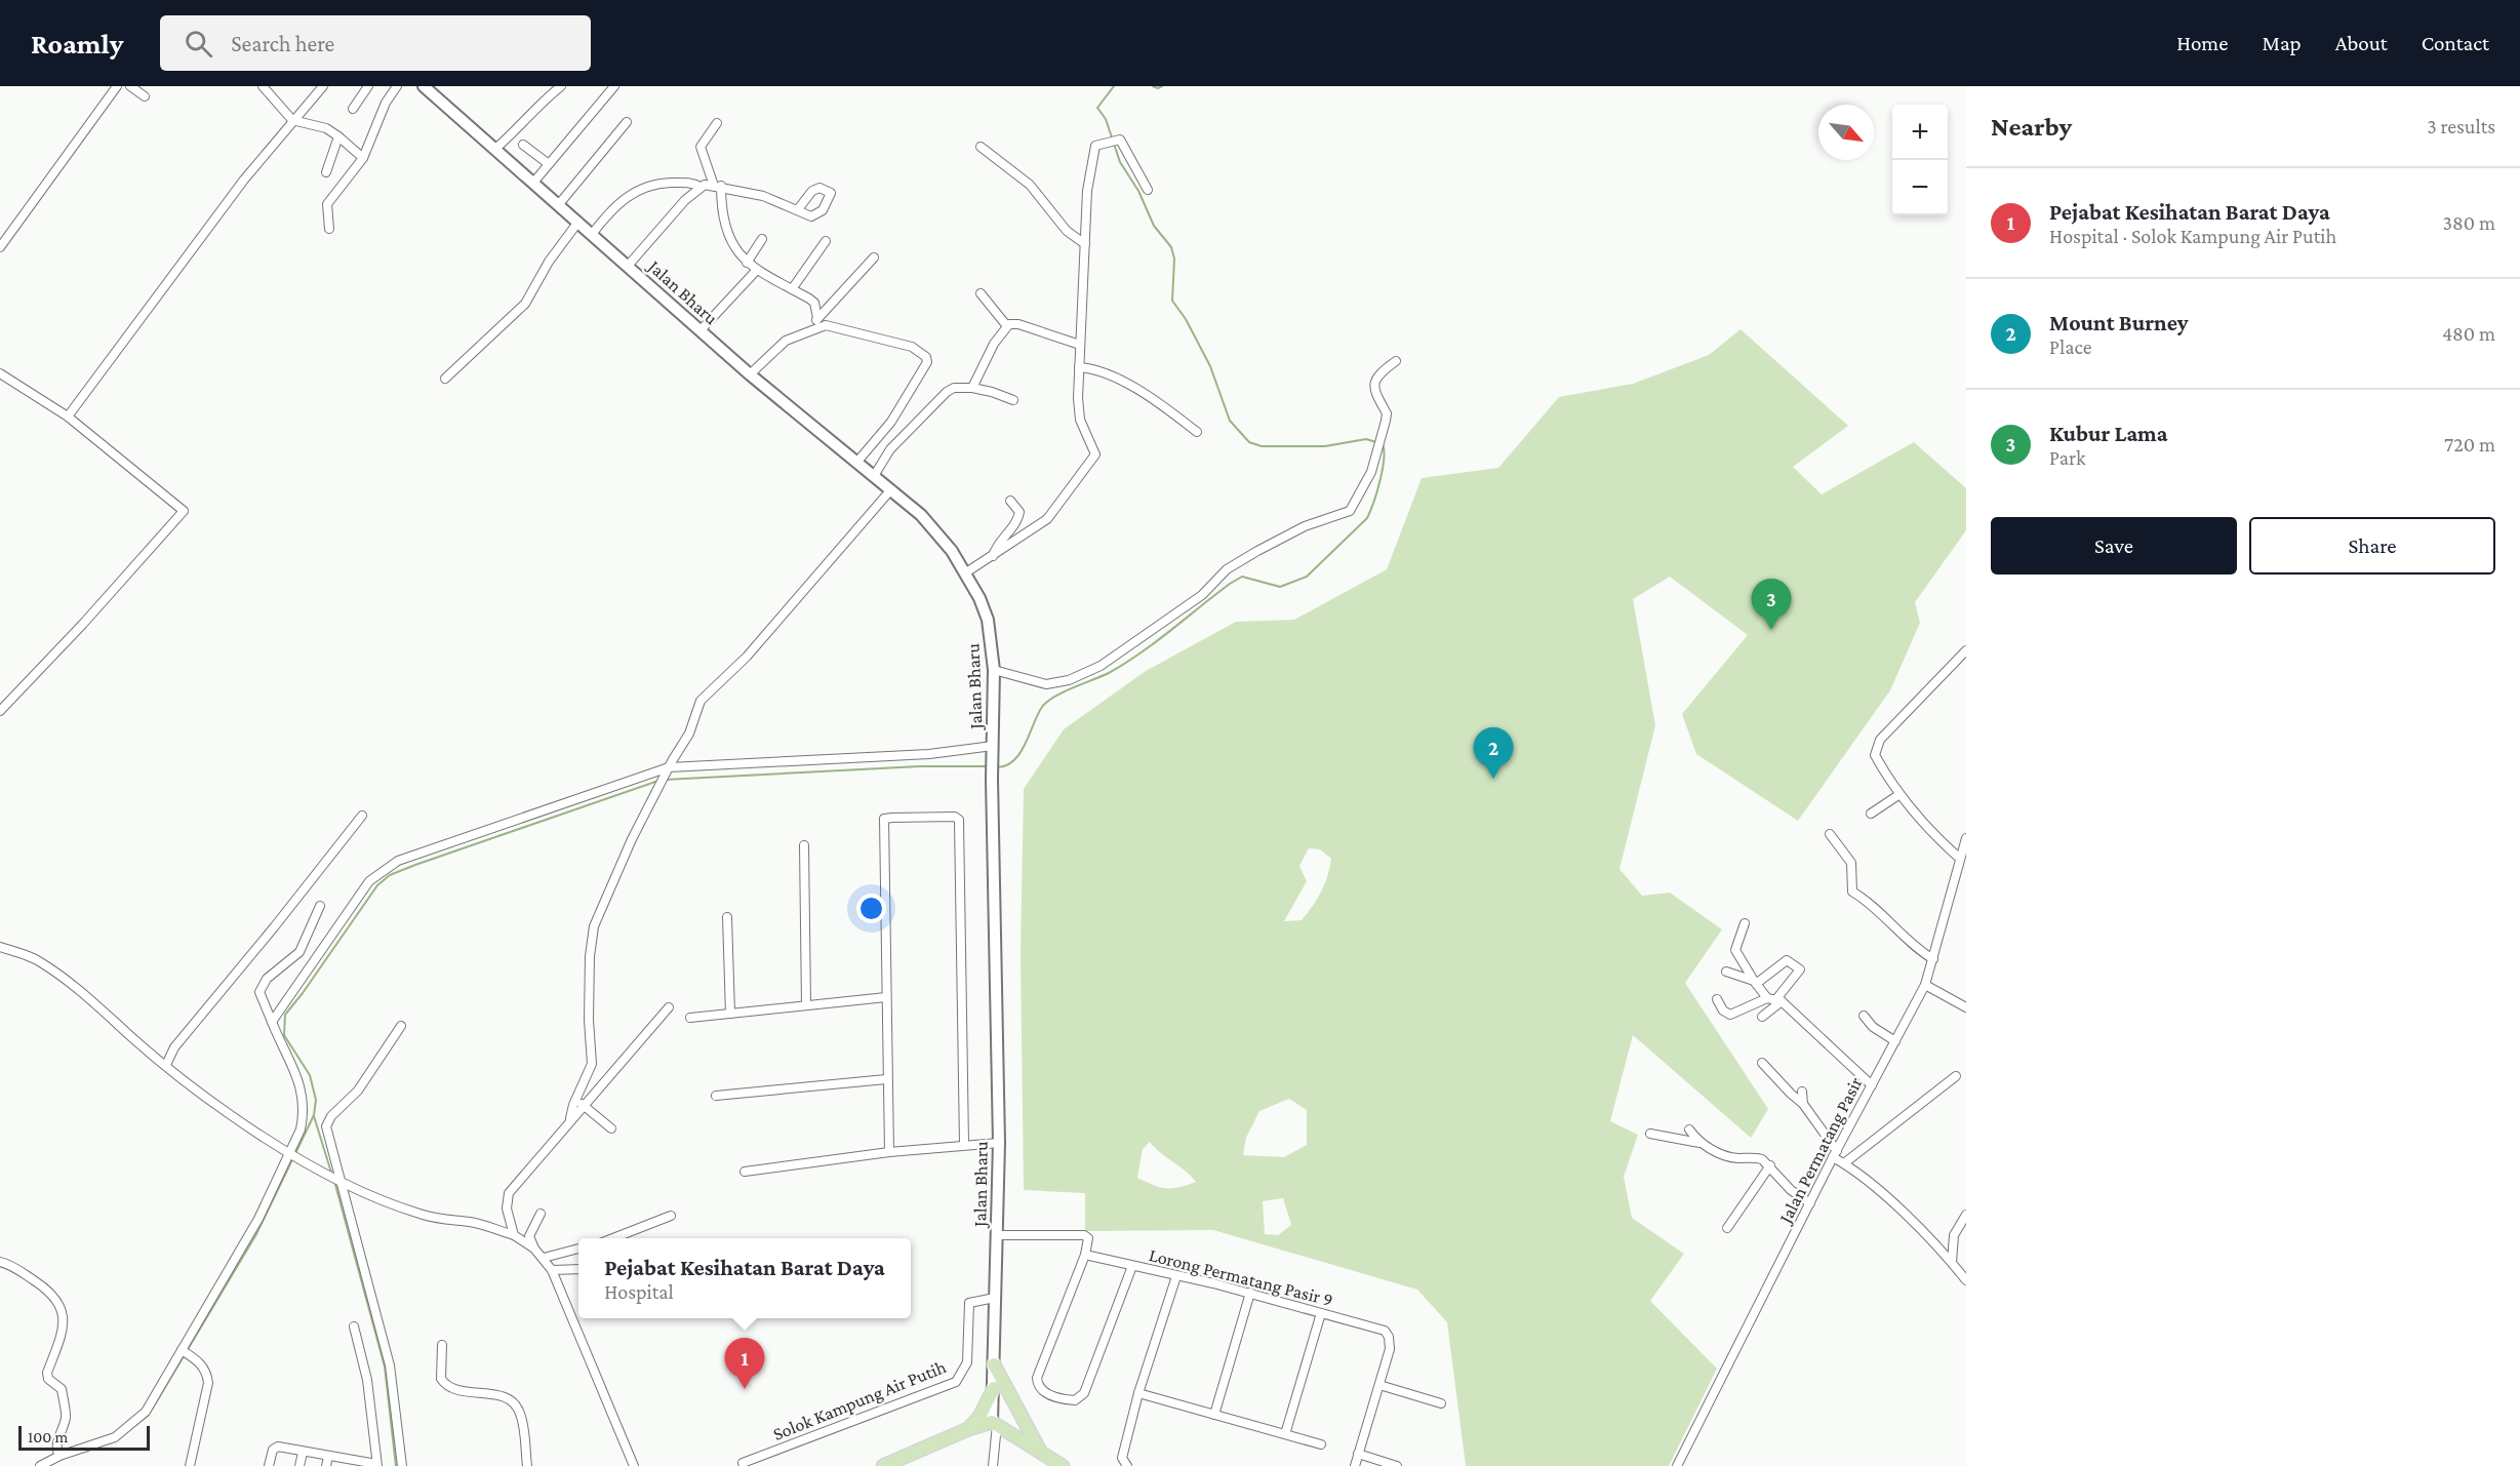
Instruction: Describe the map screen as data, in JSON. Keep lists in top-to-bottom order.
{
  "streets": {
    "main road": ["Jalan Bharu"],
    "street": ["Jalan Permatang Pasir", "Lorong Permatang Pasir 9", "Solok Kampung Air Putih"]
  },
  "crossings": [
    ["Jalan Bharu", "Solok Kampung Air Putih"]
  ],
  "scale_bar": "100 m",
  "north": "bottom right",
  "page": {
    "header": "Roamly",
    "search": "Search here",
    "nav": [
      "Home",
      "Map",
      "About",
      "Contact"
    ],
    "heading": ["Nearby", "3 results"],
    "map_buttons": ["+", "−"],
    "list": [
      {
        "mark": "1",
        "name": "Pejabat Kesihatan Barat Daya",
        "note": "Hospital · Solok Kampung Air Putih",
        "value": "380 m"
      },
      {
        "mark": "2",
        "name": "Mount Burney",
        "note": "Place",
        "value": "480 m"
      },
      {
        "mark": "3",
        "name": "Kubur Lama",
        "note": "Park",
        "value": "720 m"
      }
    ],
    "buttons": ["Save", "Share"],
    "pins": ["3", "2", "1"],
    "popup": ["Pejabat Kesihatan Barat Daya", "Hospital"],
    "scale": "100 m"
  }
}
